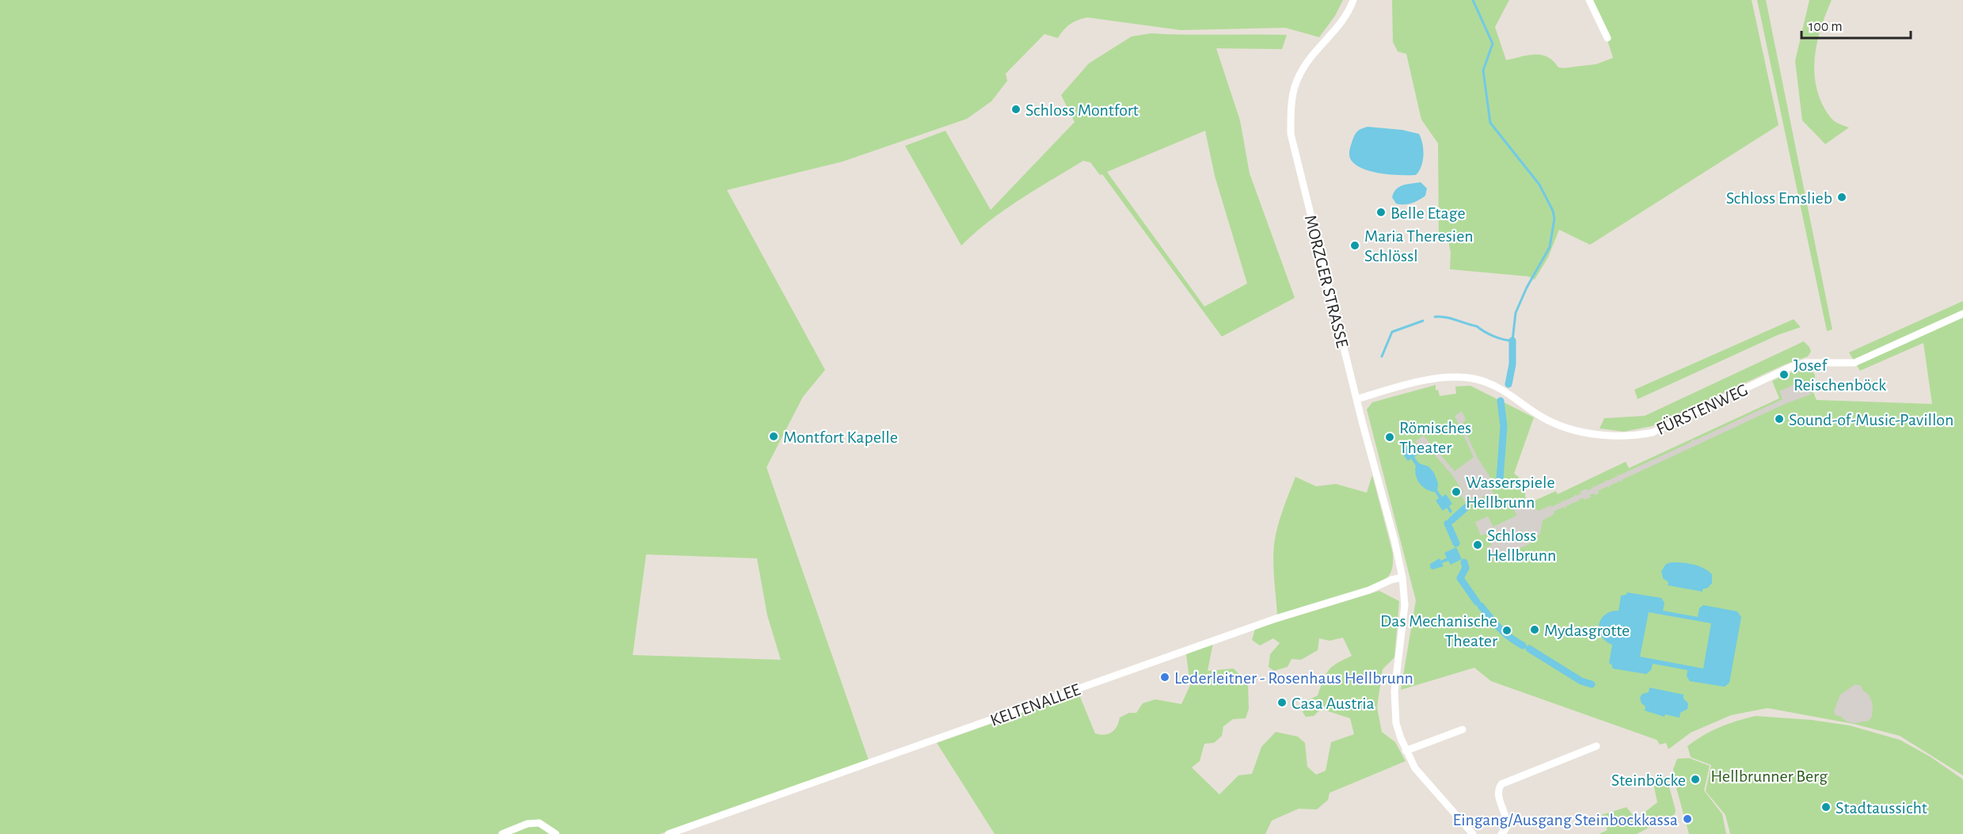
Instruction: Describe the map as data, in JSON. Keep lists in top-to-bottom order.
{
  "streets": {
    "street": ["MORZGER STRASSE", "FÜRSTENWEG", "KELTENALLEE"]
  },
  "crossings": [
    ["MORZGER STRASSE", "FÜRSTENWEG"],
    ["MORZGER STRASSE", "KELTENALLEE"]
  ],
  "parks": ["Hellbrunner Berg"],
  "places": [
    "Schloss Montfort",
    "Schloss Emslieb",
    "Belle Etage",
    "Maria Theresien Schlössl",
    "Josef Reischenböck",
    "Sound-of-Music-Pavillon",
    "Montfort Kapelle",
    "Römisches Theater",
    "Wasserspiele Hellbrunn",
    "Schloss Hellbrunn",
    "Mydasgrotte",
    "Das Mechanische Theater",
    "Lederleitner - Rosenhaus Hellbrunn",
    "Casa Austria",
    "Steinböcke",
    "Stadtaussicht",
    "Eingang/Ausgang Steinbockkassa"
  ],
  "scale_bar": "100 m"
}
